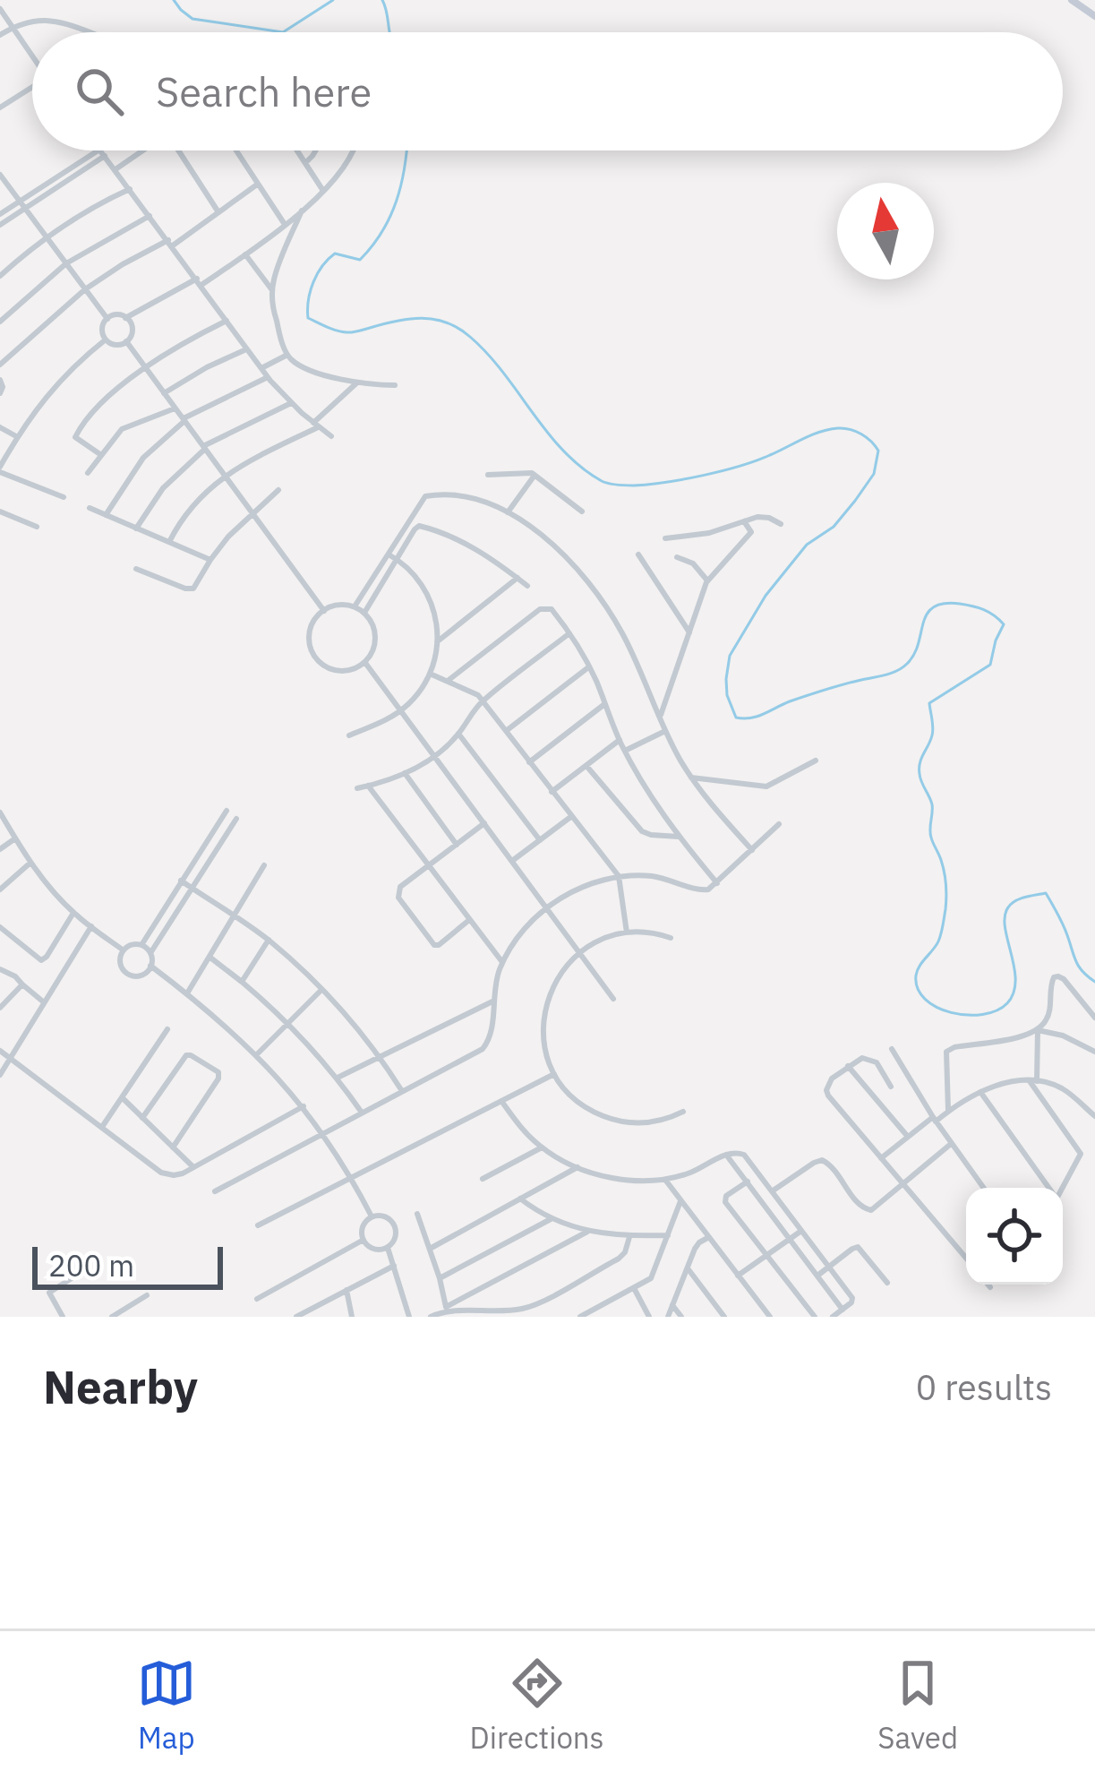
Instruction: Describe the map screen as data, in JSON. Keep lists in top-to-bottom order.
{
  "scale_bar": "200 m",
  "north": "top",
  "page": {
    "search": "Search here",
    "scale": "200 m",
    "heading": ["Nearby", "0 results"],
    "nav": ["Map", "Directions", "Saved"]
  }
}
